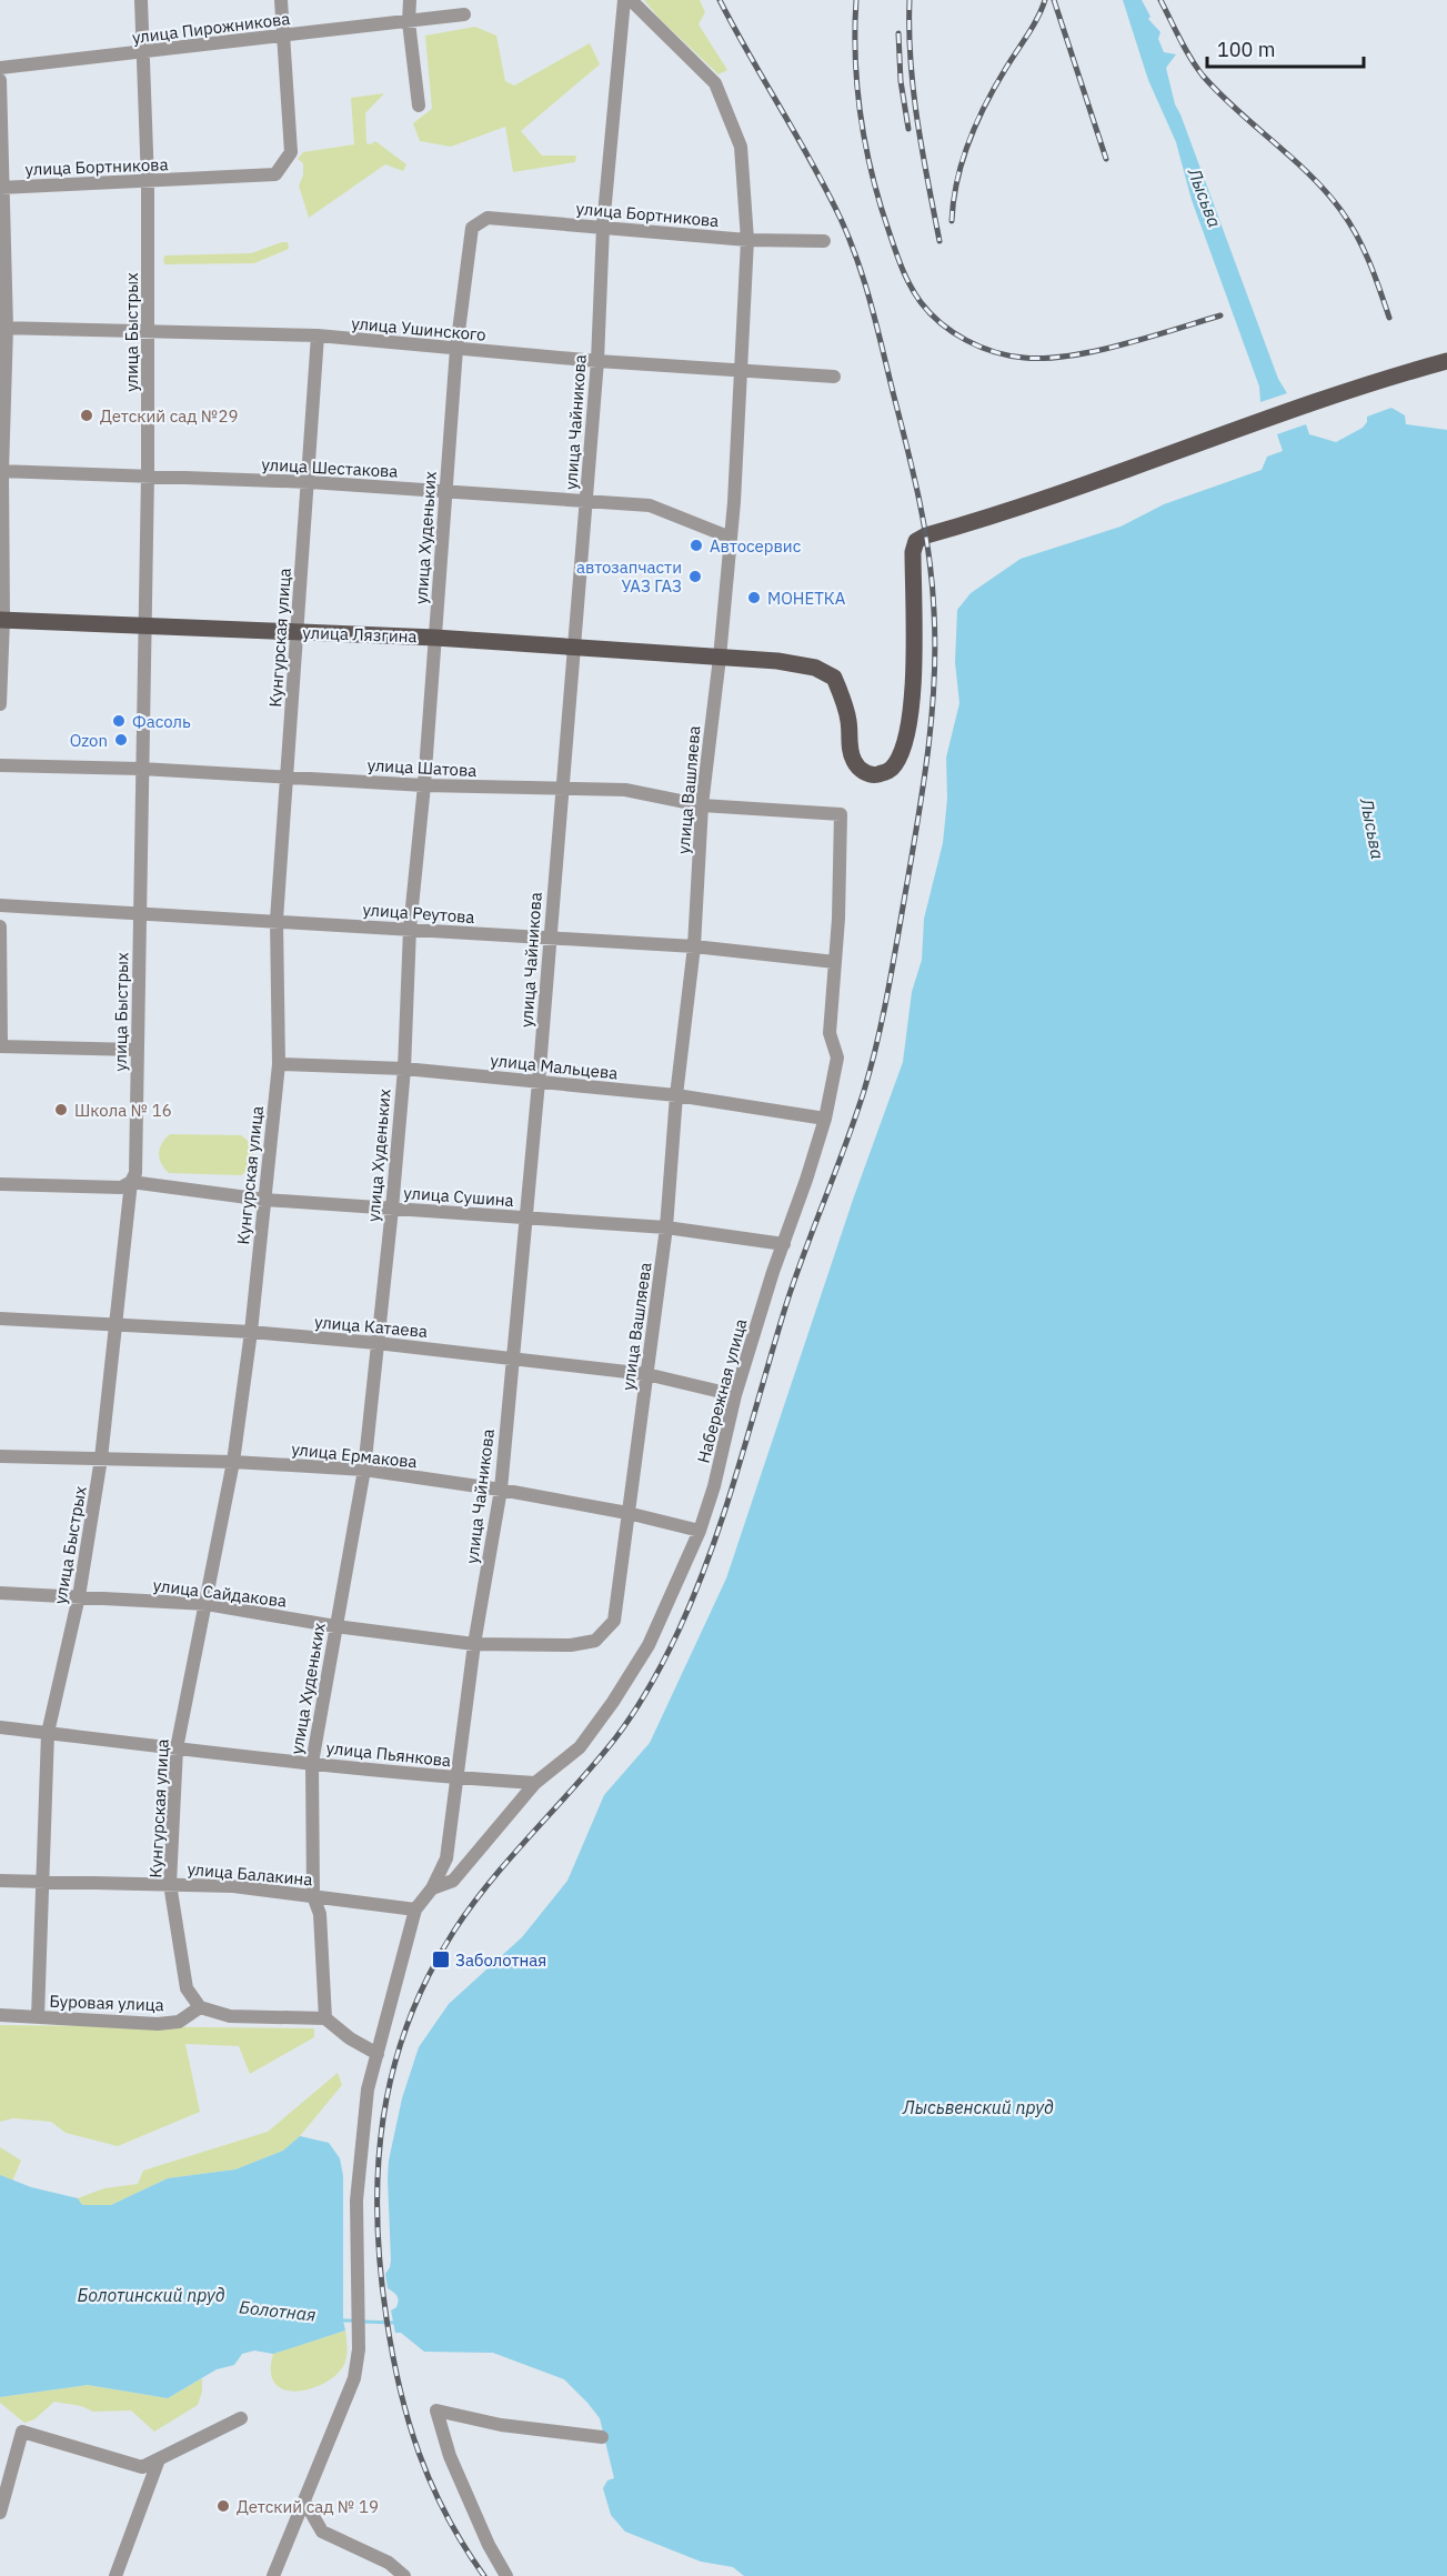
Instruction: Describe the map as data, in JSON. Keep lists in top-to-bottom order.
{
  "streets": {
    "main road": ["улица Лязгина"],
    "street": [
      "улица Пирожникова",
      "улица Бортникова",
      "улица Ушинского",
      "улица Быстрых",
      "улица Чайникова",
      "улица Шестакова",
      "улица Худеньких",
      "Кунгурская улица",
      "улица Шатова",
      "улица Вашляева",
      "улица Реутова",
      "улица Мальцева",
      "улица Сушина",
      "улица Катаева",
      "Набережная улица",
      "улица Ермакова",
      "улица Сайдакова",
      "улица Пьянкова",
      "улица Балакина",
      "Буровая улица"
    ]
  },
  "crossings": [
    ["улица Пирожникова", "улица Бортникова"],
    ["улица Пирожникова", "улица Быстрых"],
    ["улица Бортникова", "улица Быстрых"],
    ["улица Бортникова", "улица Чайникова"],
    ["улица Бортникова", "улица Худеньких"],
    ["улица Бортникова", "улица Вашляева"],
    ["улица Ушинского", "улица Быстрых"],
    ["улица Ушинского", "улица Чайникова"],
    ["улица Ушинского", "улица Худеньких"],
    ["улица Ушинского", "Кунгурская улица"],
    ["улица Ушинского", "улица Вашляева"],
    ["улица Быстрых", "улица Шестакова"],
    ["улица Быстрых", "улица Лязгина"],
    ["улица Быстрых", "улица Шатова"],
    ["улица Быстрых", "улица Реутова"],
    ["улица Быстрых", "улица Сушина"],
    ["улица Быстрых", "улица Катаева"],
    ["улица Быстрых", "улица Ермакова"],
    ["улица Быстрых", "улица Сайдакова"],
    ["улица Быстрых", "улица Пьянкова"],
    ["улица Быстрых", "улица Балакина"],
    ["улица Быстрых", "Буровая улица"],
    ["улица Чайникова", "улица Шестакова"],
    ["улица Чайникова", "улица Лязгина"],
    ["улица Чайникова", "улица Шатова"],
    ["улица Чайникова", "улица Реутова"],
    ["улица Чайникова", "улица Мальцева"],
    ["улица Чайникова", "улица Сушина"],
    ["улица Чайникова", "улица Катаева"],
    ["улица Чайникова", "Набережная улица"],
    ["улица Чайникова", "улица Ермакова"],
    ["улица Чайникова", "улица Сайдакова"],
    ["улица Чайникова", "улица Пьянкова"],
    ["улица Чайникова", "улица Балакина"],
    ["улица Шестакова", "улица Худеньких"],
    ["улица Шестакова", "Кунгурская улица"],
    ["улица Шестакова", "улица Вашляева"],
    ["улица Худеньких", "улица Лязгина"],
    ["улица Худеньких", "улица Шатова"],
    ["улица Худеньких", "улица Реутова"],
    ["улица Худеньких", "улица Мальцева"],
    ["улица Худеньких", "улица Сушина"],
    ["улица Худеньких", "улица Катаева"],
    ["улица Худеньких", "улица Ермакова"],
    ["улица Худеньких", "улица Сайдакова"],
    ["улица Худеньких", "улица Пьянкова"],
    ["улица Худеньких", "улица Балакина"],
    ["улица Лязгина", "Кунгурская улица"],
    ["улица Лязгина", "улица Вашляева"],
    ["Кунгурская улица", "улица Шатова"],
    ["Кунгурская улица", "улица Реутова"],
    ["Кунгурская улица", "улица Мальцева"],
    ["Кунгурская улица", "улица Сушина"],
    ["Кунгурская улица", "улица Катаева"],
    ["Кунгурская улица", "улица Ермакова"],
    ["Кунгурская улица", "улица Сайдакова"],
    ["Кунгурская улица", "улица Пьянкова"],
    ["Кунгурская улица", "улица Балакина"],
    ["Кунгурская улица", "Буровая улица"],
    ["улица Шатова", "улица Вашляева"],
    ["улица Шатова", "Набережная улица"],
    ["улица Вашляева", "улица Реутова"],
    ["улица Вашляева", "улица Мальцева"],
    ["улица Вашляева", "улица Сушина"],
    ["улица Вашляева", "улица Катаева"],
    ["улица Вашляева", "улица Ермакова"],
    ["улица Вашляева", "улица Сайдакова"],
    ["улица Реутова", "Набережная улица"],
    ["улица Мальцева", "Набережная улица"],
    ["улица Сушина", "Набережная улица"],
    ["улица Катаева", "Набережная улица"],
    ["Набережная улица", "улица Ермакова"],
    ["Набережная улица", "улица Пьянкова"]
  ],
  "water": [
    "Лысьва",
    "Лысьвенский пруд",
    "Болотинский пруд",
    "Болотная"
  ],
  "places": {
    "other": [
      "Детский сад №29",
      "Автосервис",
      "автозапчасти УАЗ ГАЗ",
      "МОНЕТКА",
      "Фасоль",
      "Ozon",
      "Школа № 16",
      "Детский сад № 19"
    ],
    "transit": ["Заболотная"]
  },
  "scale_bar": "100 m"
}
